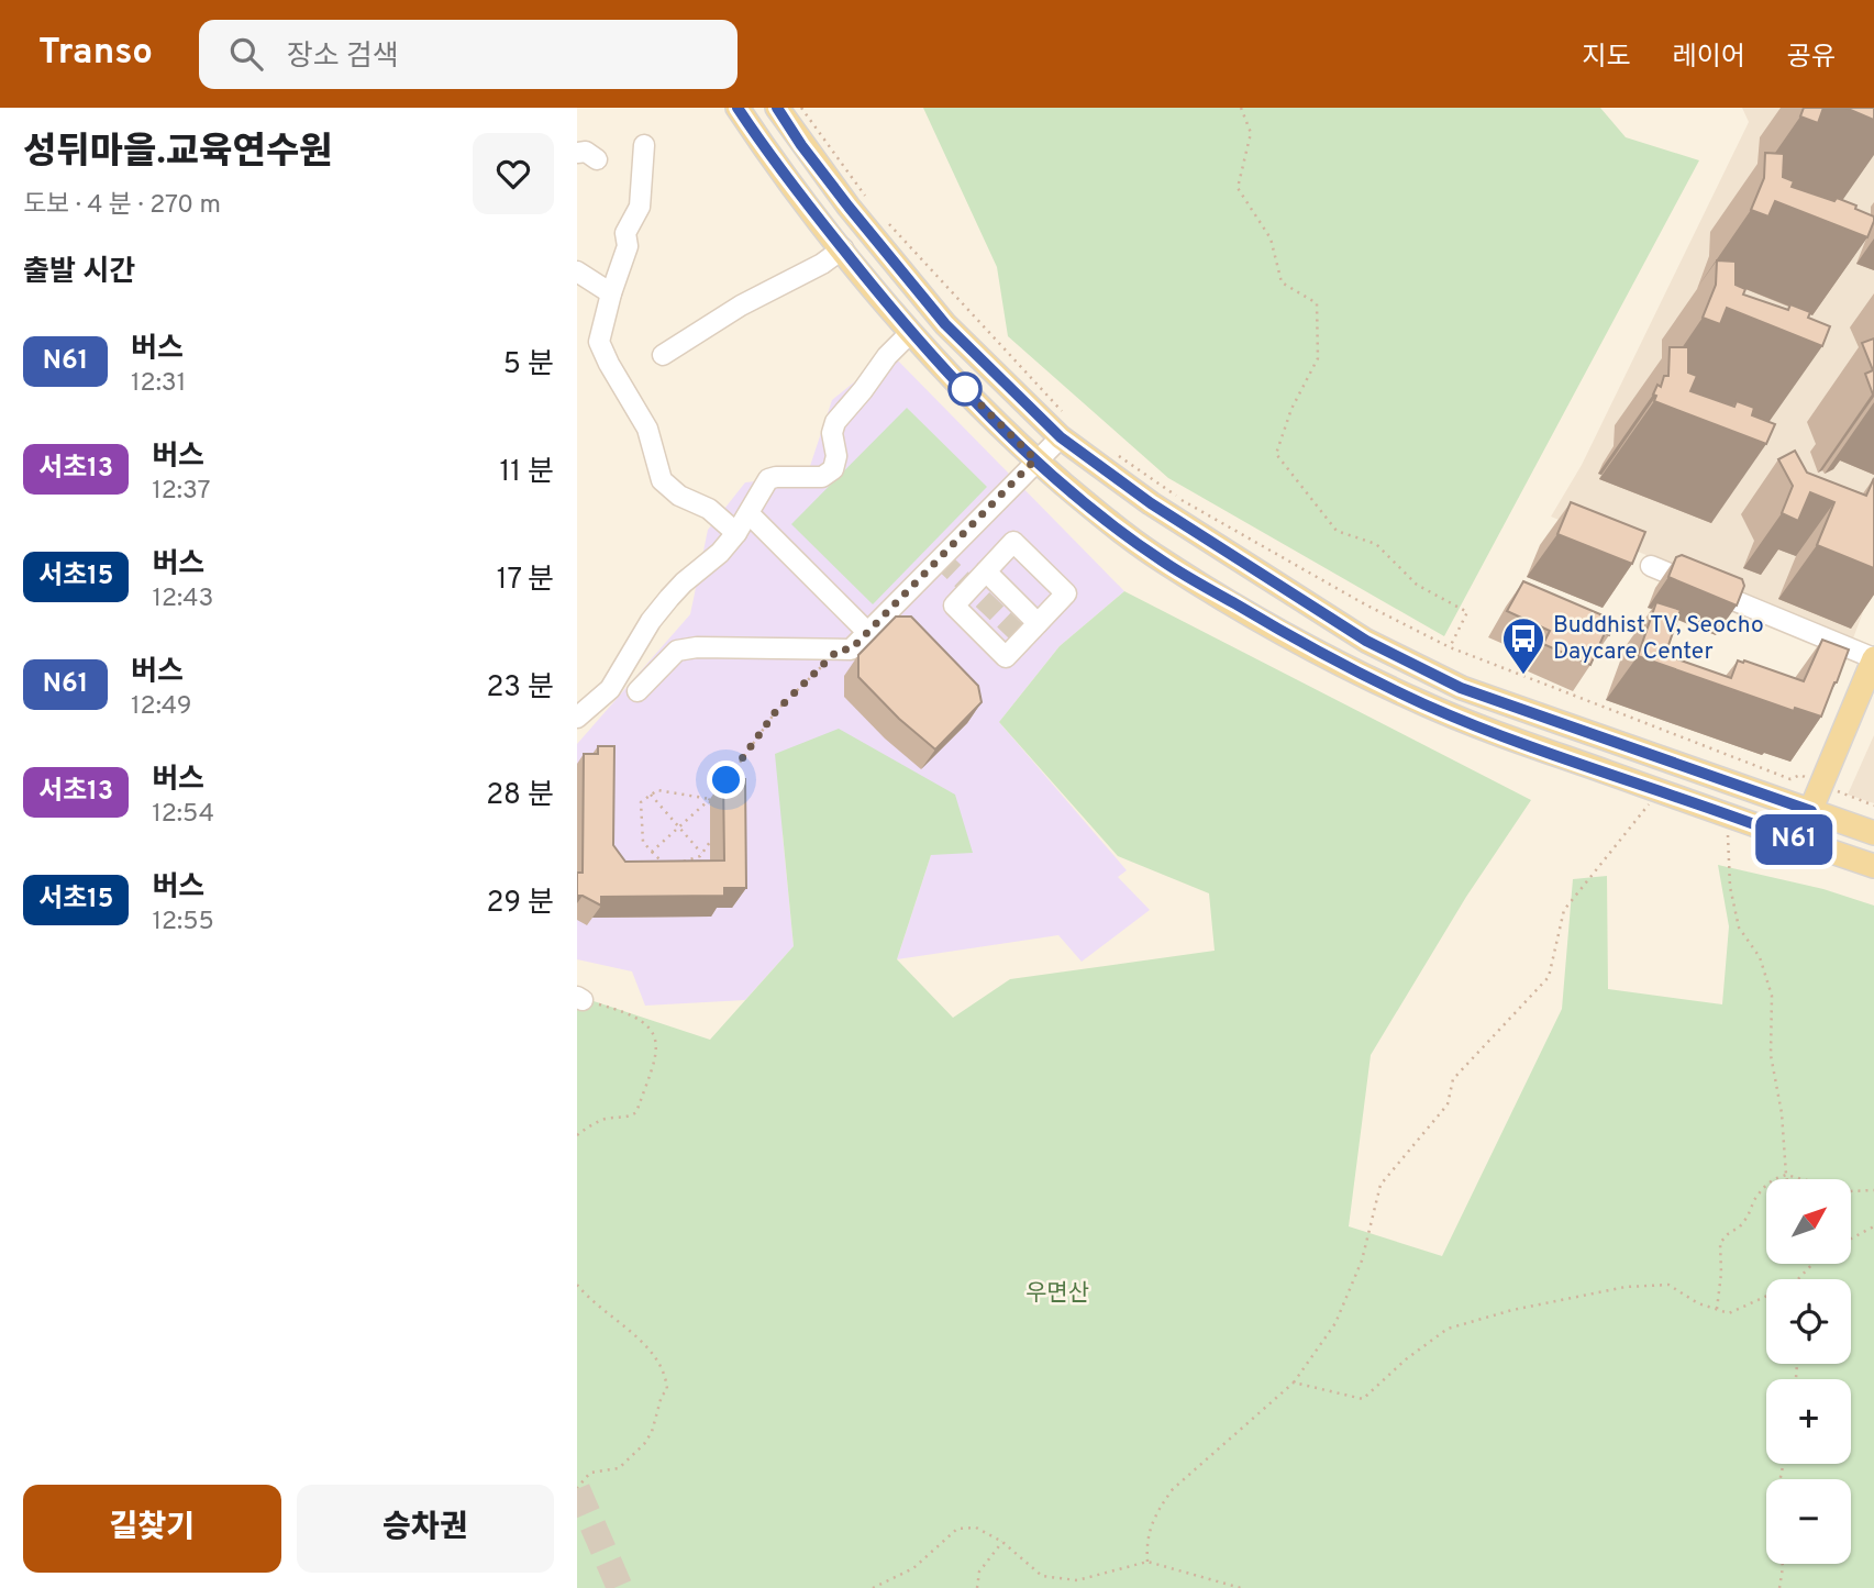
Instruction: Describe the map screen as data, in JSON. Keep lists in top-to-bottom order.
{
  "parks": ["우면산"],
  "places": {
    "bus stop": ["Buddhist TV, Seocho Daycare Center"]
  },
  "lines": ["bus line N61"],
  "north": "top right",
  "page": {
    "header": "Transo",
    "search": "장소 검색",
    "nav": ["지도", "레이어", "공유"],
    "heading": [
      ["성뒤마을.교육연수원", "도보 · 4 분 · 270 m"],
      "출발 시간"
    ],
    "on_map": "N61",
    "list": [
      {
        "mark": "N61",
        "name": "버스",
        "note": "12:31",
        "value": "5 분"
      },
      {
        "mark": "서초13",
        "name": "버스",
        "note": "12:37",
        "value": "11 분"
      },
      {
        "mark": "서초15",
        "name": "버스",
        "note": "12:43",
        "value": "17 분"
      },
      {
        "mark": "N61",
        "name": "버스",
        "note": "12:49",
        "value": "23 분"
      },
      {
        "mark": "서초13",
        "name": "버스",
        "note": "12:54",
        "value": "28 분"
      },
      {
        "mark": "서초15",
        "name": "버스",
        "note": "12:55",
        "value": "29 분"
      }
    ],
    "map_buttons": ["+", "−"],
    "buttons": ["길찾기", "승차권"]
  }
}
